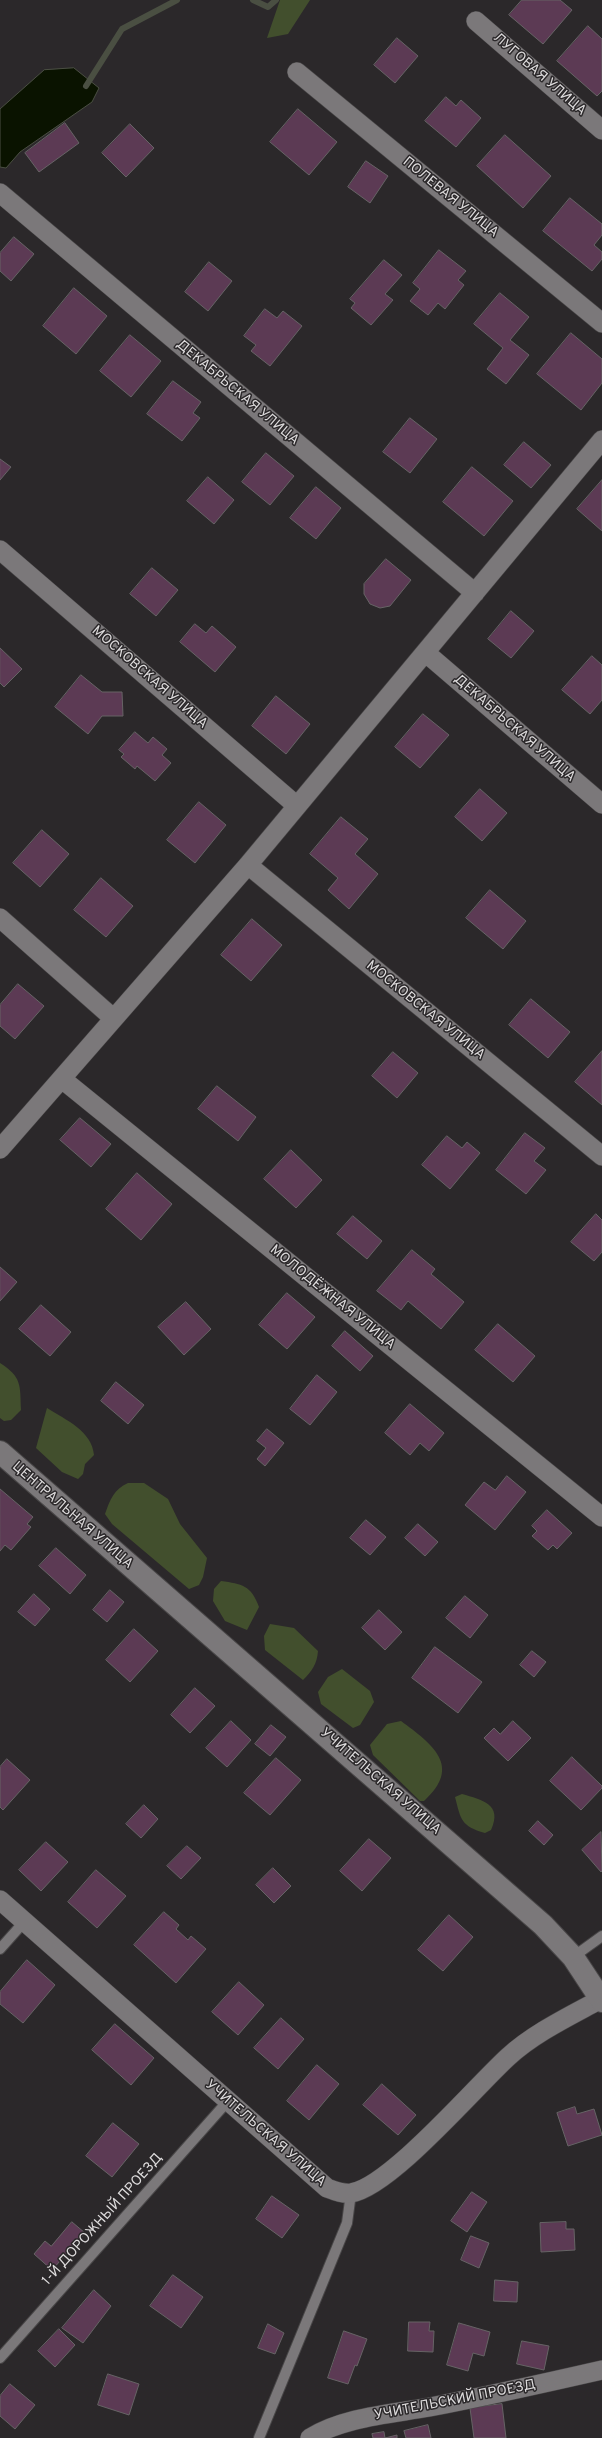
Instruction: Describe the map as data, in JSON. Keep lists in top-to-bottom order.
{
  "streets": {
    "street": [
      "ЛУГОВАЯ УЛИЦА",
      "ПОЛЕВАЯ УЛИЦА",
      "ДЕКАБРЬСКАЯ УЛИЦА",
      "МОСКОВСКАЯ УЛИЦА",
      "МОЛОДЁЖНАЯ УЛИЦА",
      "ЦЕНТРАЛЬНАЯ УЛИЦА",
      "УЧИТЕЛЬСКАЯ УЛИЦА",
      "УЧИТЕЛЬСКИЙ ПРОЕЗД"
    ],
    "lane": ["1-Й ДОРОЖНЫЙ ПРОЕЗД"]
  },
  "crossings": [
    ["ЦЕНТРАЛЬНАЯ УЛИЦА", "УЧИТЕЛЬСКАЯ УЛИЦА"],
    ["УЧИТЕЛЬСКАЯ УЛИЦА", "1-Й ДОРОЖНЫЙ ПРОЕЗД"]
  ]
}
